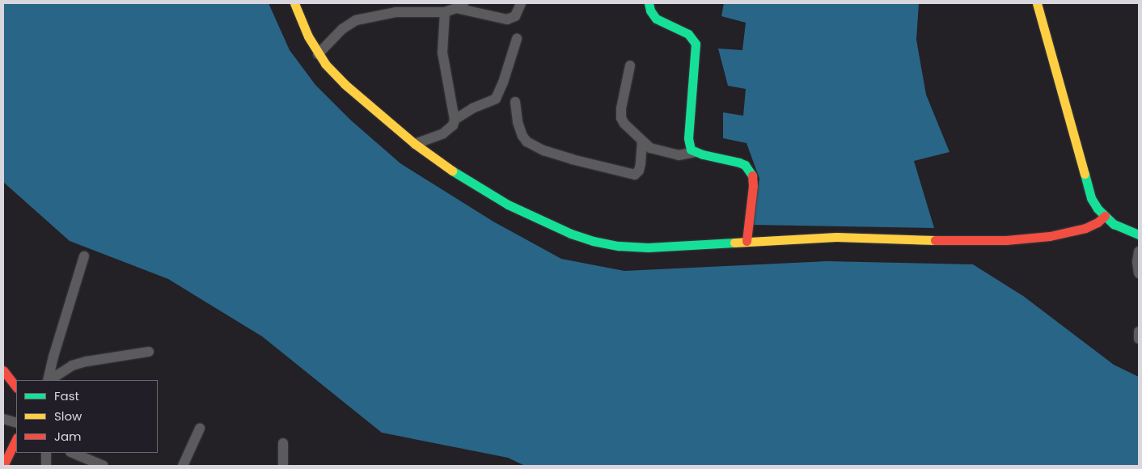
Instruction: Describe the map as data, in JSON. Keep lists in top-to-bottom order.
{
  "legend": ["Fast", "Slow", "Jam"]
}
